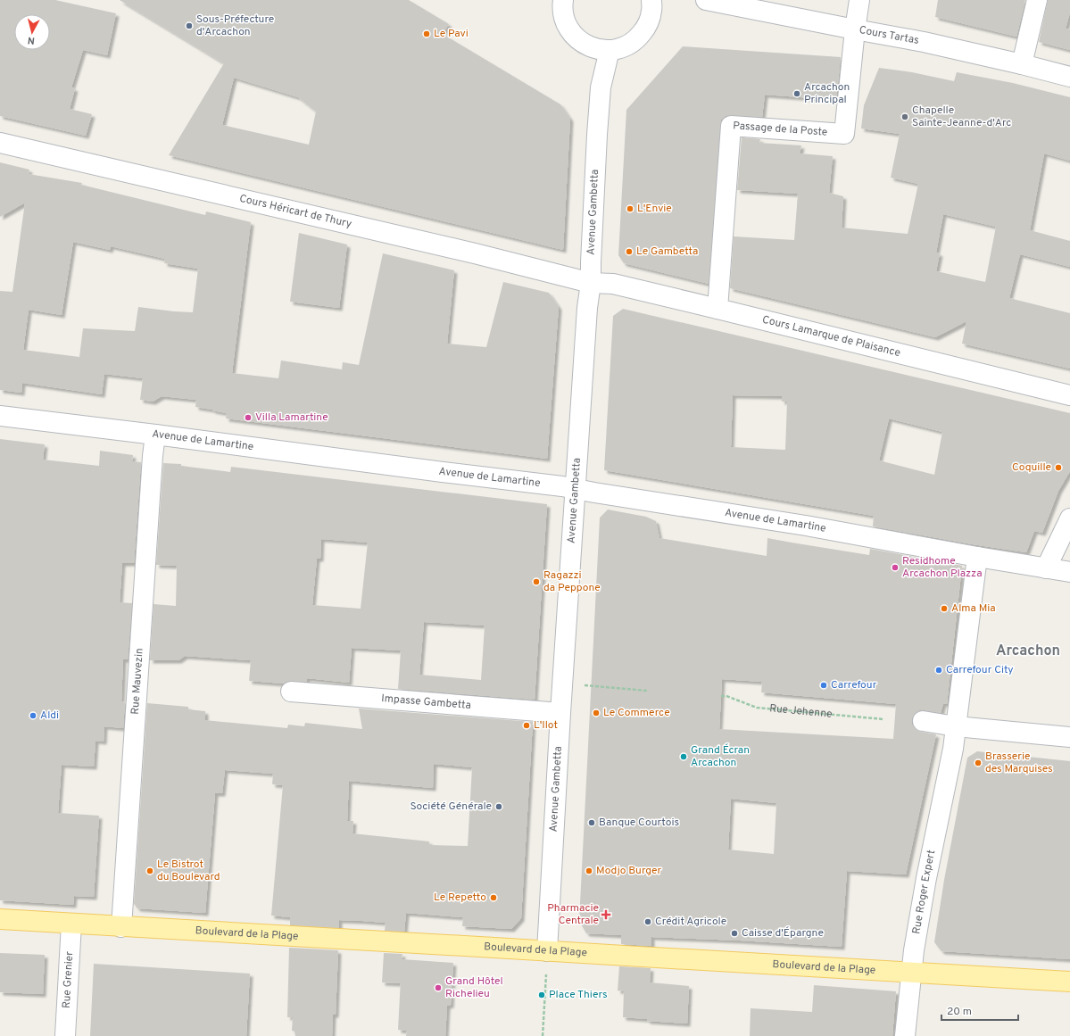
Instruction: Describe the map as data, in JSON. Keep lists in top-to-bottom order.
{
  "streets": {
    "main road": ["Boulevard de la Plage"],
    "street": [
      "Cours Tartas",
      "Passage de la Poste",
      "Cours Héricart de Thury",
      "Avenue Gambetta",
      "Cours Lamarque de Plaisance",
      "Avenue de Lamartine",
      "Rue Mauvezin",
      "Impasse Gambetta",
      "Rue Roger Expert",
      "Rue Grenier"
    ],
    "path": ["Rue Jehenne"]
  },
  "crossings": [
    ["Cours Tartas", "Passage de la Poste"],
    ["Passage de la Poste", "Cours Lamarque de Plaisance"],
    ["Cours Héricart de Thury", "Avenue Gambetta"],
    ["Cours Héricart de Thury", "Cours Lamarque de Plaisance"],
    ["Avenue Gambetta", "Cours Lamarque de Plaisance"],
    ["Avenue Gambetta", "Avenue de Lamartine"],
    ["Avenue Gambetta", "Impasse Gambetta"],
    ["Avenue Gambetta", "Boulevard de la Plage"],
    ["Avenue de Lamartine", "Rue Mauvezin"],
    ["Avenue de Lamartine", "Rue Roger Expert"],
    ["Rue Mauvezin", "Boulevard de la Plage"],
    ["Rue Roger Expert", "Boulevard de la Plage"],
    ["Boulevard de la Plage", "Rue Grenier"]
  ],
  "districts": ["Arcachon"],
  "places": {
    "other": [
      "Sous-Préfecture d'Arcachon",
      "Le Pavi",
      "Arcachon Principal",
      "Chapelle Sainte-Jeanne-d'Arc",
      "L'Envie",
      "Le Gambetta",
      "Villa Lamartine",
      "Coquille",
      "Residhome Arcachon Plazza",
      "Ragazzi da Peppone",
      "Alma Mia",
      "Carrefour City",
      "Carrefour",
      "Le Commerce",
      "Aldi",
      "L'Ilot",
      "Grand Écran Arcachon",
      "Brasserie des Marquises",
      "Société Générale",
      "Banque Courtois",
      "Le Bistrot du Boulevard",
      "Modjo Burger",
      "Le Repetto",
      "Crédit Agricole",
      "Caisse d'Épargne",
      "Grand Hôtel Richelieu",
      "Place Thiers"
    ],
    "health": ["Pharmacie Centrale"]
  },
  "scale_bar": "20 m",
  "north": "bottom"
}
